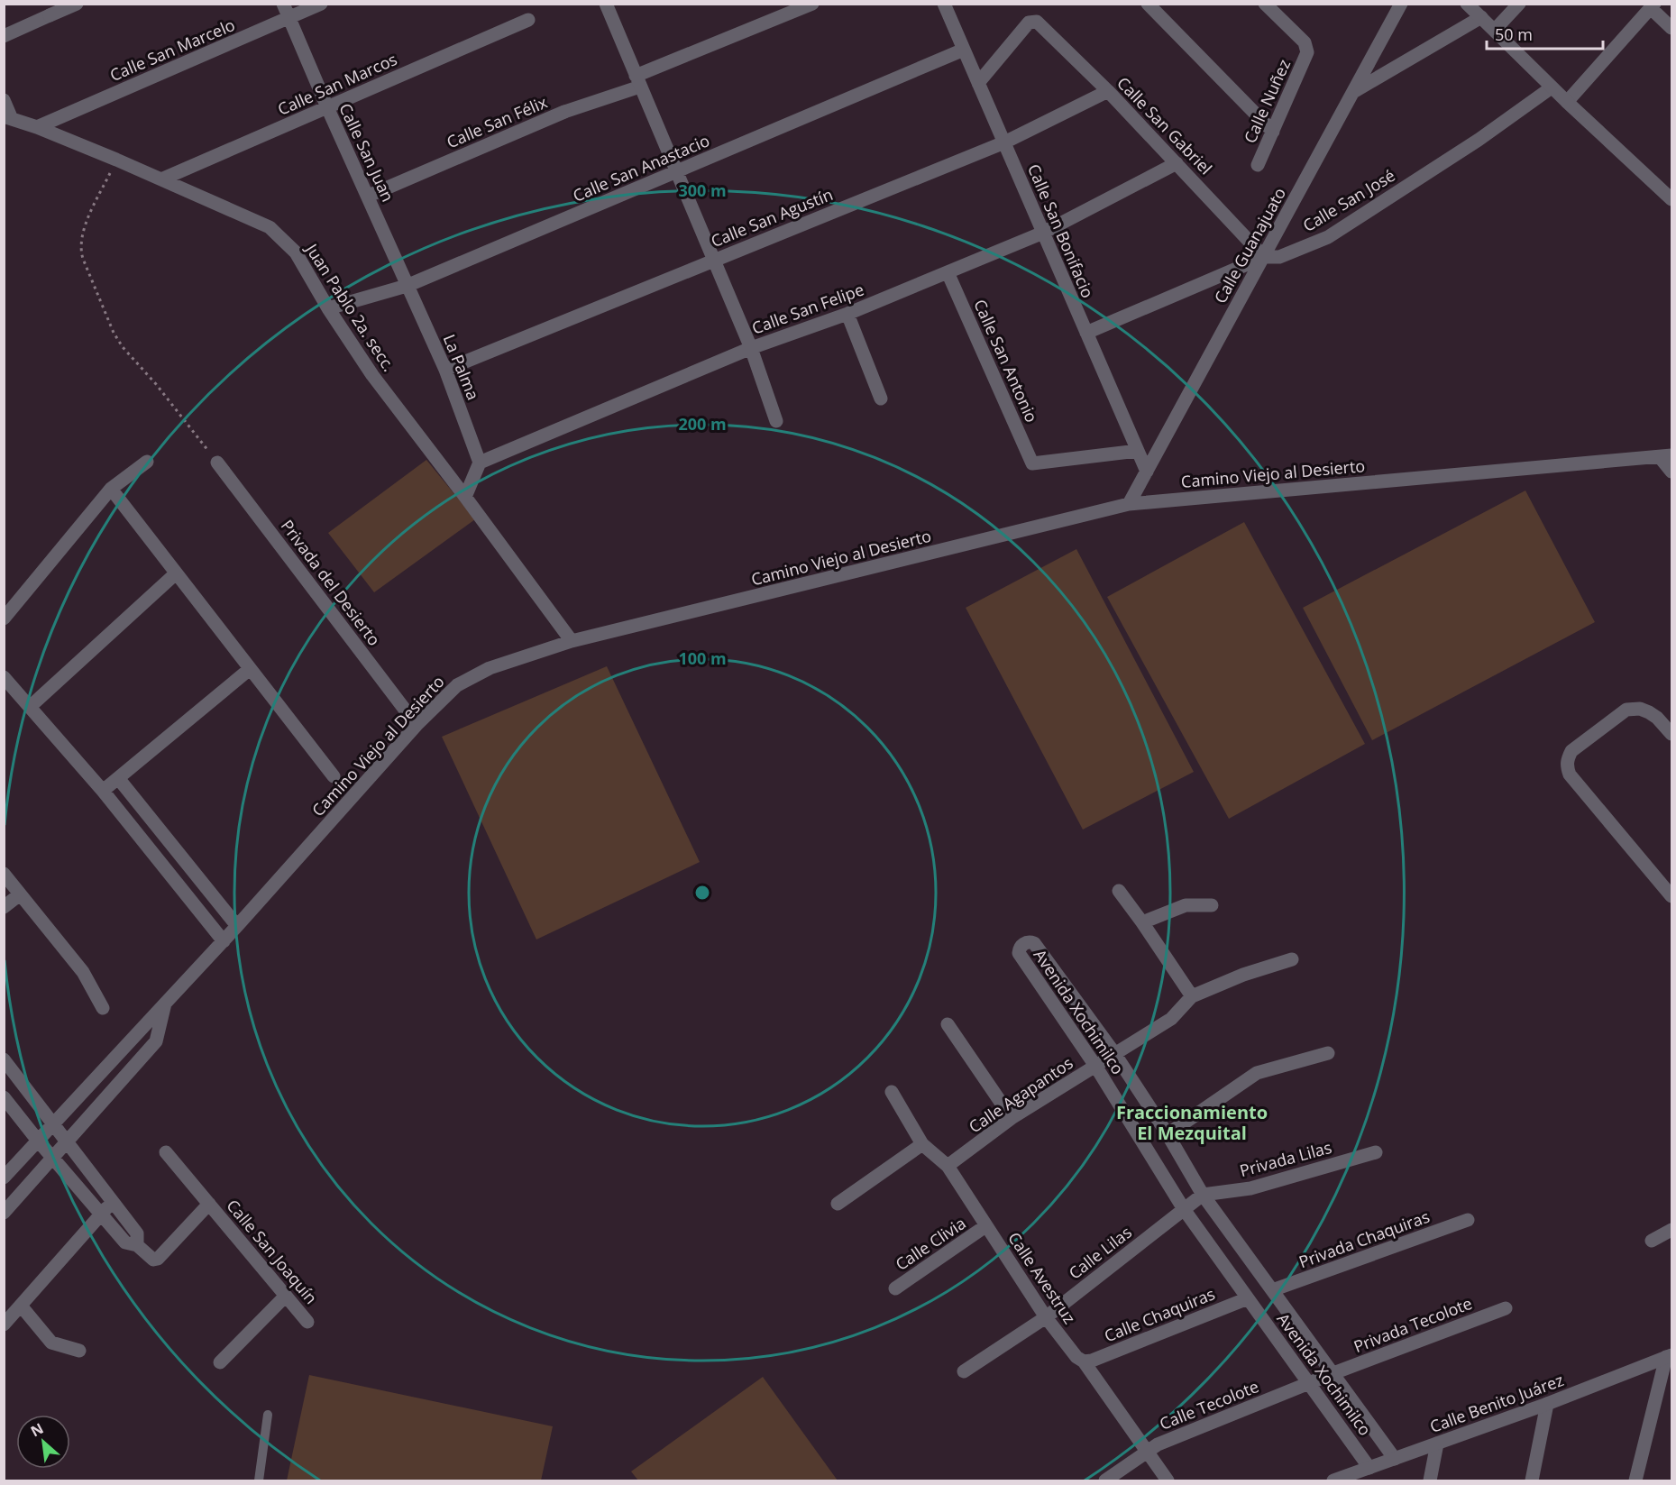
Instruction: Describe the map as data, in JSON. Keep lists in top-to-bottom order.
{
  "streets": {
    "street": [
      "Calle San Marcelo",
      "Calle San Marcos",
      "Calle Nuñez",
      "Calle San Félix",
      "Calle San Gabriel",
      "Calle San Juan",
      "Calle San Anastacio",
      "Calle San José",
      "Calle San Agustín",
      "Calle San Bonifacio",
      "Calle Guanajuato",
      "Juan Pablo 2a. secc.",
      "Calle San Felipe",
      "Calle San Antonio",
      "La Palma",
      "Camino Viejo al Desierto",
      "Privada del Desierto",
      "Avenida Xochimilco",
      "Calle Agapantos",
      "Privada Lilas",
      "Privada Chaquiras",
      "Calle Clivia",
      "Calle San Joaquín",
      "Calle Lilas",
      "Calle Avestruz",
      "Calle Chaquiras",
      "Privada Tecolote",
      "Calle Benito Juárez",
      "Calle Tecolote"
    ]
  },
  "crossings": [
    ["Calle San Marcelo", "Calle San Juan"],
    ["Calle San Marcelo", "Juan Pablo 2a. secc."],
    ["Calle San Marcos", "Calle San Juan"],
    ["Calle San Marcos", "Juan Pablo 2a. secc."],
    ["Calle San Félix", "Calle San Juan"],
    ["Calle San Gabriel", "Calle San José"],
    ["Calle San Gabriel", "Calle San Agustín"],
    ["Calle San Gabriel", "Calle San Bonifacio"],
    ["Calle San Gabriel", "Calle Guanajuato"],
    ["Calle San Gabriel", "Calle San Felipe"],
    ["Calle San Juan", "Calle San Anastacio"],
    ["Calle San Juan", "La Palma"],
    ["Calle San Anastacio", "Calle San Bonifacio"],
    ["Calle San Anastacio", "Juan Pablo 2a. secc."],
    ["Calle San Anastacio", "La Palma"],
    ["Calle San José", "Calle San Bonifacio"],
    ["Calle San José", "Calle Guanajuato"],
    ["Calle San Agustín", "Calle San Bonifacio"],
    ["Calle San Agustín", "La Palma"],
    ["Calle San Bonifacio", "Calle Guanajuato"],
    ["Calle San Bonifacio", "Calle San Felipe"],
    ["Calle San Bonifacio", "Calle San Antonio"],
    ["Calle Guanajuato", "Camino Viejo al Desierto"],
    ["Juan Pablo 2a. secc.", "Camino Viejo al Desierto"],
    ["Calle San Felipe", "Calle San Antonio"],
    ["Calle San Felipe", "La Palma"],
    ["Camino Viejo al Desierto", "Privada del Desierto"],
    ["Avenida Xochimilco", "Calle Agapantos"],
    ["Avenida Xochimilco", "Privada Lilas"],
    ["Avenida Xochimilco", "Privada Chaquiras"],
    ["Avenida Xochimilco", "Calle Lilas"],
    ["Avenida Xochimilco", "Calle Chaquiras"],
    ["Avenida Xochimilco", "Privada Tecolote"],
    ["Avenida Xochimilco", "Calle Benito Juárez"],
    ["Avenida Xochimilco", "Calle Tecolote"],
    ["Calle Agapantos", "Calle Avestruz"],
    ["Privada Lilas", "Calle Lilas"],
    ["Calle Clivia", "Calle Avestruz"],
    ["Calle Lilas", "Calle Avestruz"],
    ["Calle Avestruz", "Calle Chaquiras"],
    ["Calle Avestruz", "Calle Tecolote"],
    ["Privada Tecolote", "Calle Tecolote"]
  ],
  "districts": ["Fraccionamiento El Mezquital"],
  "scale_bar": "50 m",
  "north": "top left",
  "rings": ["300 m", "200 m", "100 m"]
}
